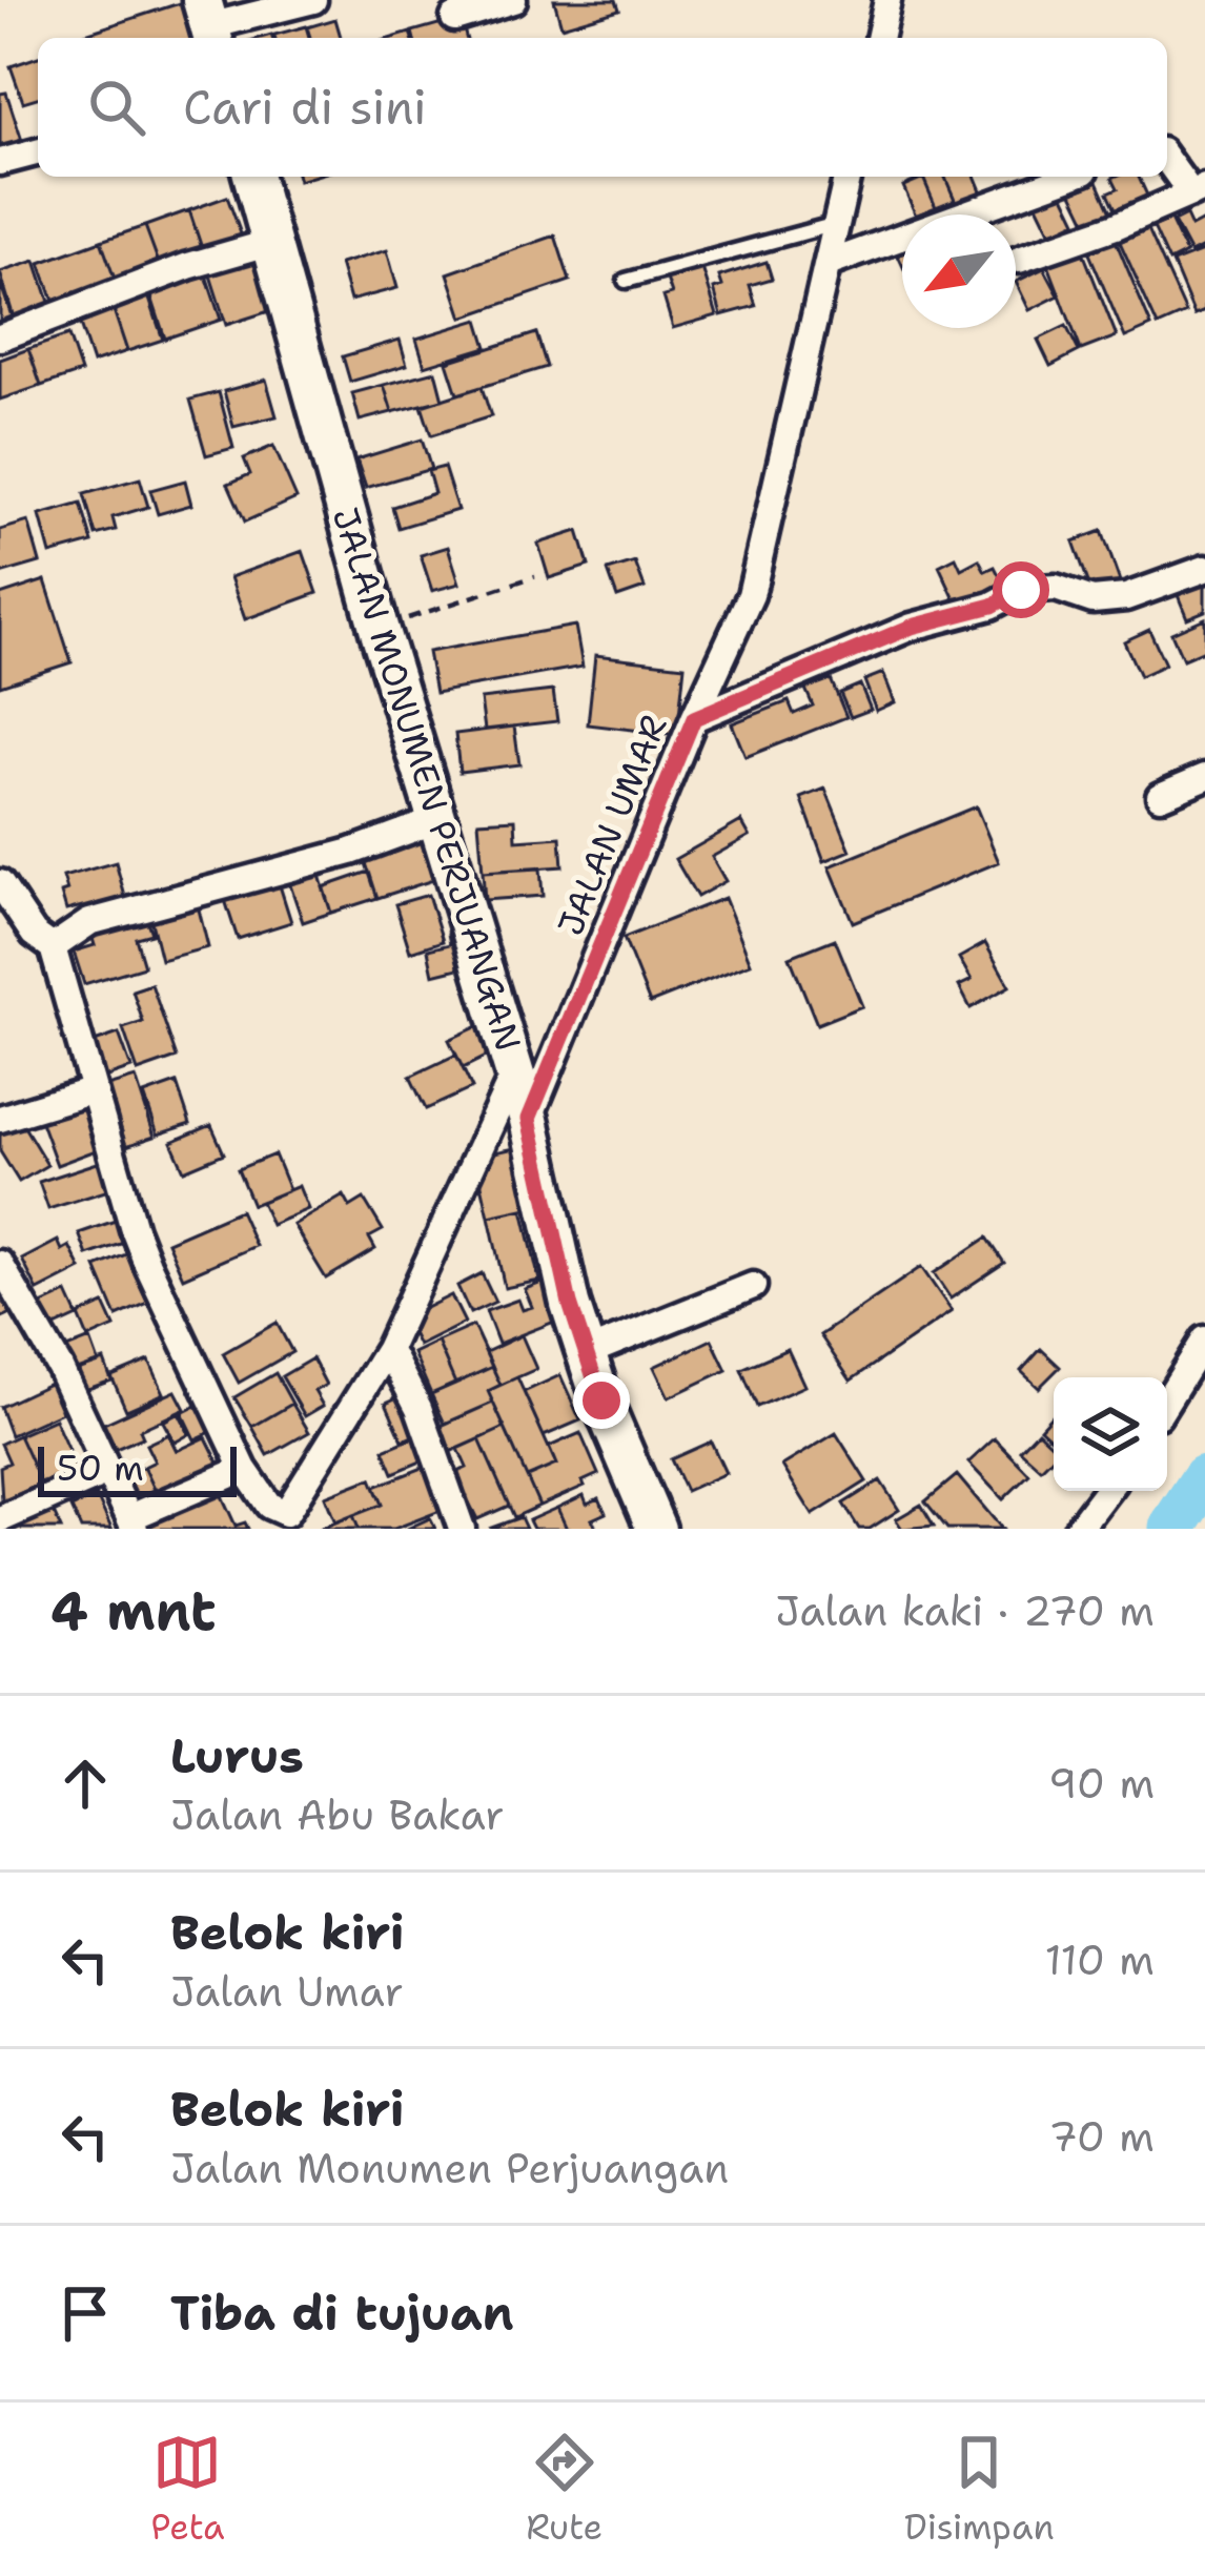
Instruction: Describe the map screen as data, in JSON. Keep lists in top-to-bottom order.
{
  "streets": {
    "street": ["JALAN MONUMEN PERJUANGAN", "JALAN UMAR"]
  },
  "crossings": [
    ["JALAN MONUMEN PERJUANGAN", "JALAN UMAR"]
  ],
  "scale_bar": "50 m",
  "north": "bottom left",
  "page": {
    "search": "Cari di sini",
    "scale": "50 m",
    "heading": ["4 mnt", "Jalan kaki · 270 m"],
    "list": [
      ["Lurus", "Jalan Abu Bakar", "90 m"],
      ["Belok kiri", "Jalan Umar", "110 m"],
      ["Belok kiri", "Jalan Monumen Perjuangan", "70 m"],
      "Tiba di tujuan"
    ],
    "nav": ["Peta", "Rute", "Disimpan"]
  }
}
